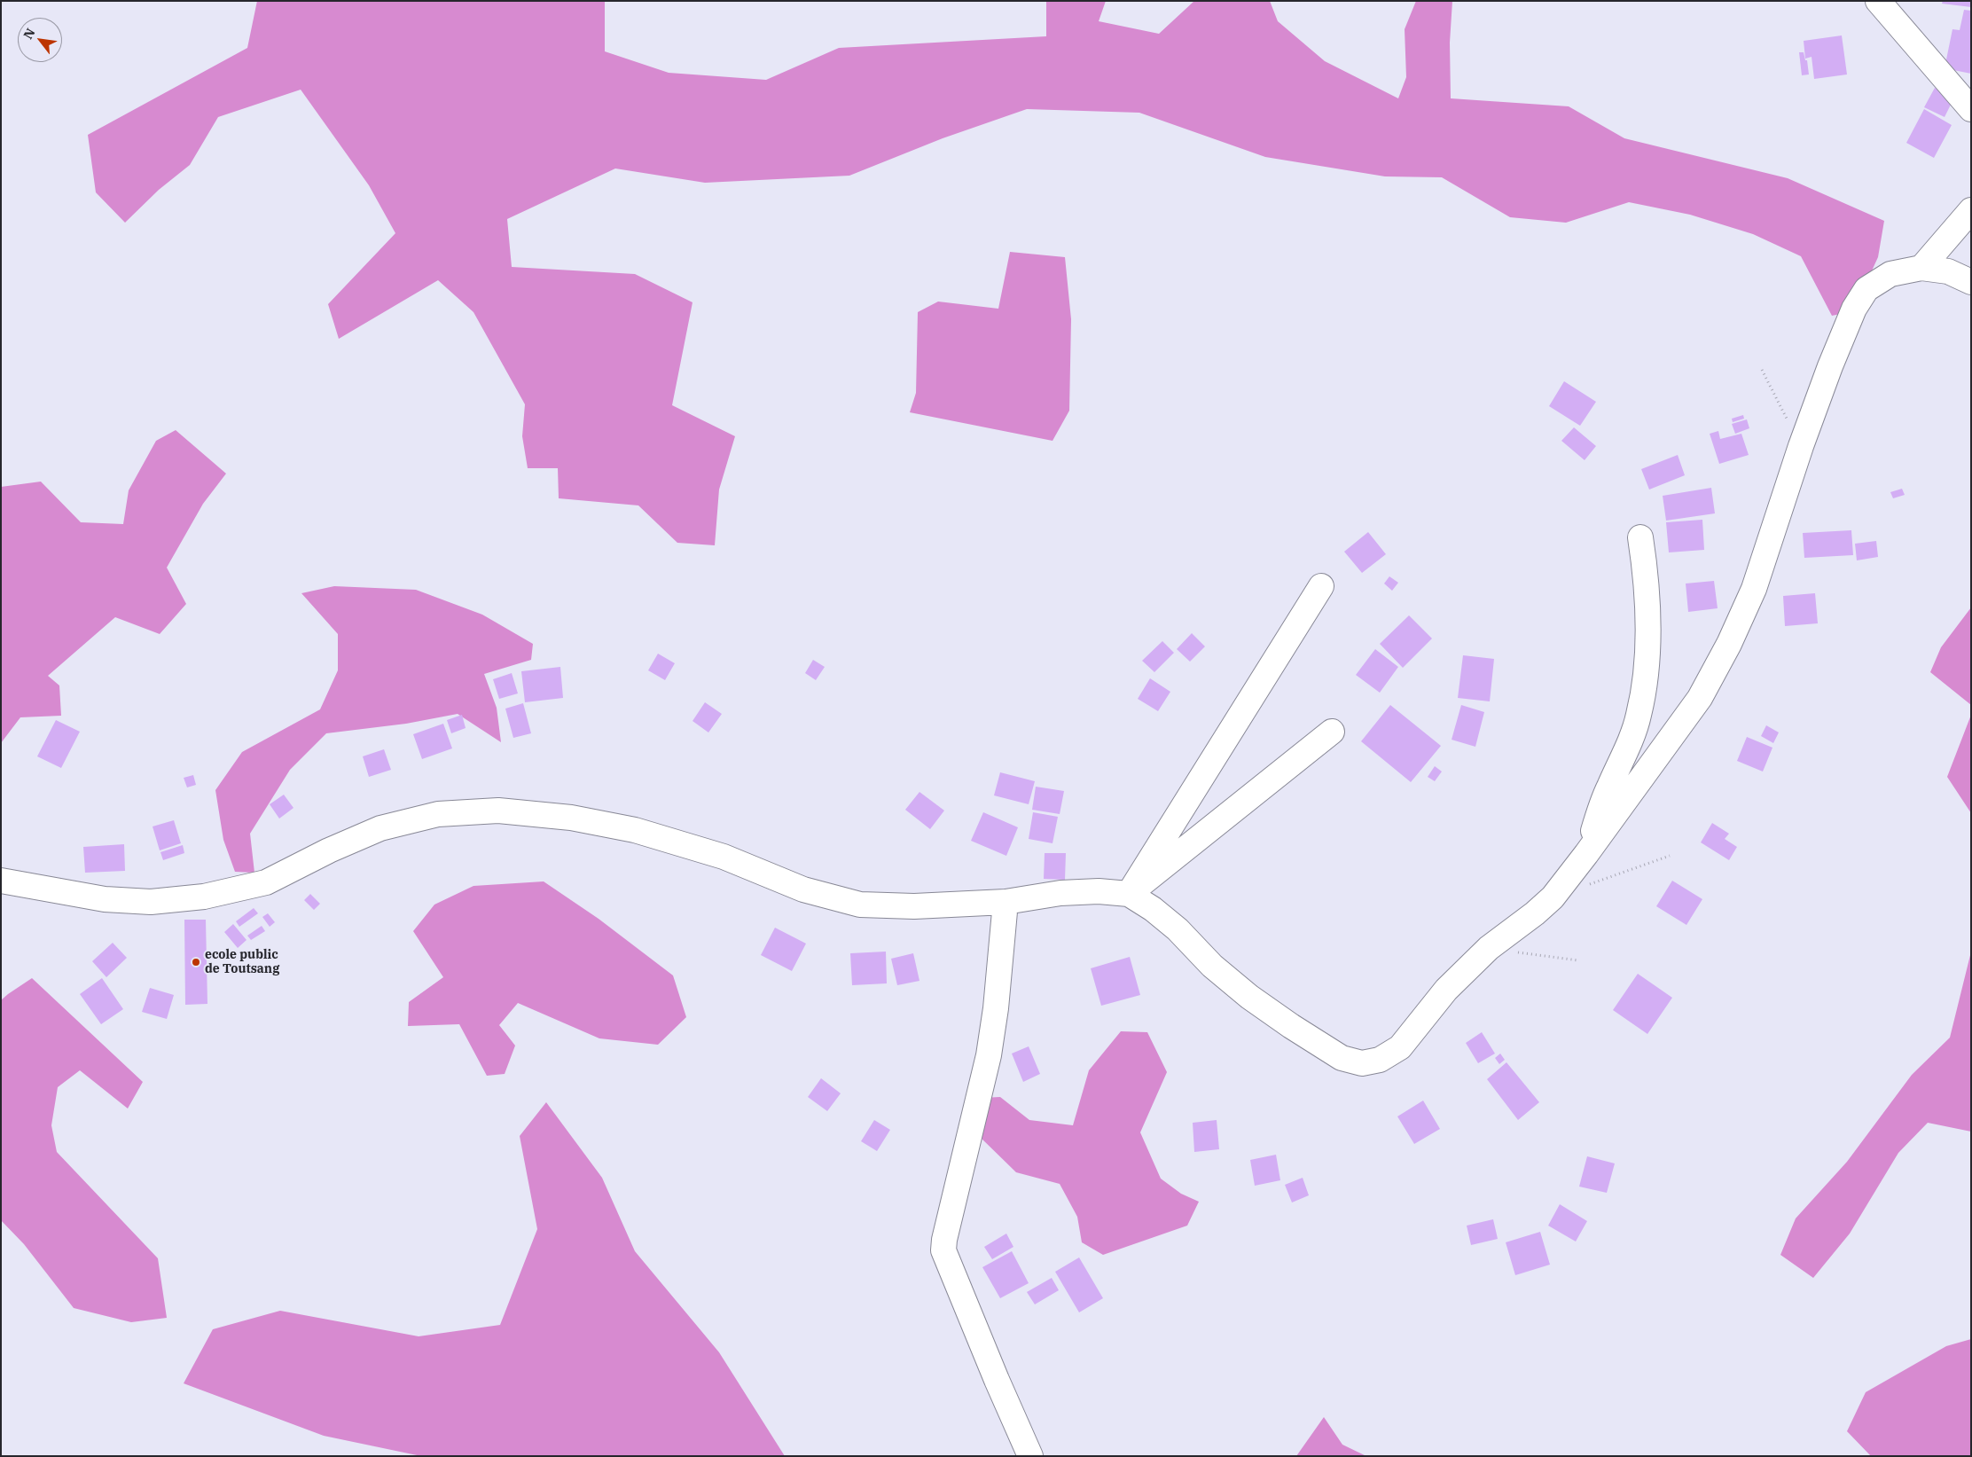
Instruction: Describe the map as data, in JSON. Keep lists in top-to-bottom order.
{
  "places": ["ecole public de Toutsang"],
  "north": "top left"
}
